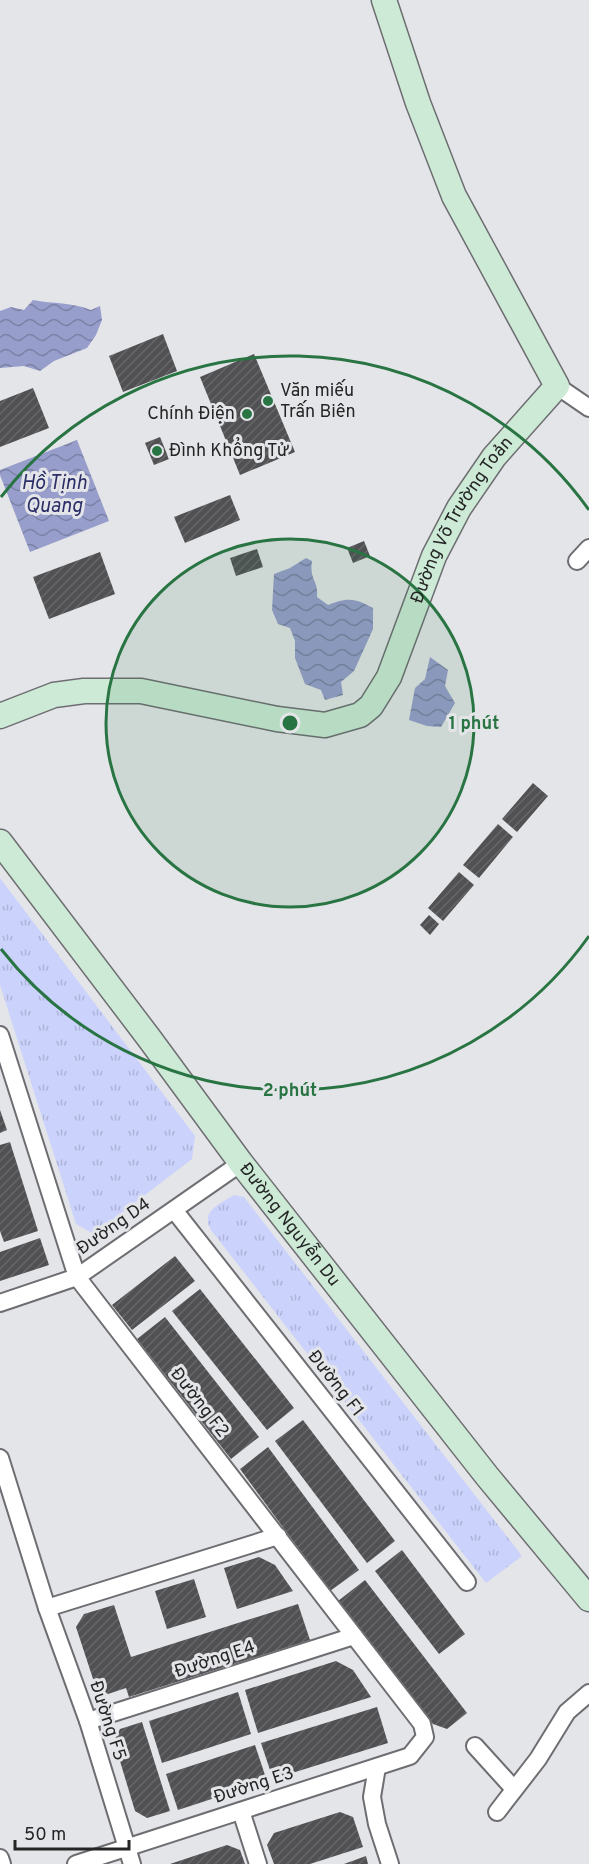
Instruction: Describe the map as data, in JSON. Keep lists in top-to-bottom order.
{
  "streets": {
    "main road": ["Đường Võ Trường Toản", "Đường Nguyễn Du"],
    "street": [
      "Đường D4",
      "Đường F1",
      "Đường F2",
      "Đường E4",
      "Đường F5",
      "Đường E3"
    ]
  },
  "crossings": [
    ["Đường Nguyễn Du", "Đường D4"],
    ["Đường D4", "Đường F1"],
    ["Đường D4", "Đường F2"],
    ["Đường F2", "Đường E4"],
    ["Đường F2", "Đường E3"],
    ["Đường E4", "Đường F5"],
    ["Đường F5", "Đường E3"]
  ],
  "water": ["Hồ Tịnh Quang"],
  "places": ["Văn miếu Trấn Biên", "Chính Điện", "Đình Khổng Tử"],
  "scale_bar": "50 m",
  "rings": ["1 phút", "2 phút"]
}
